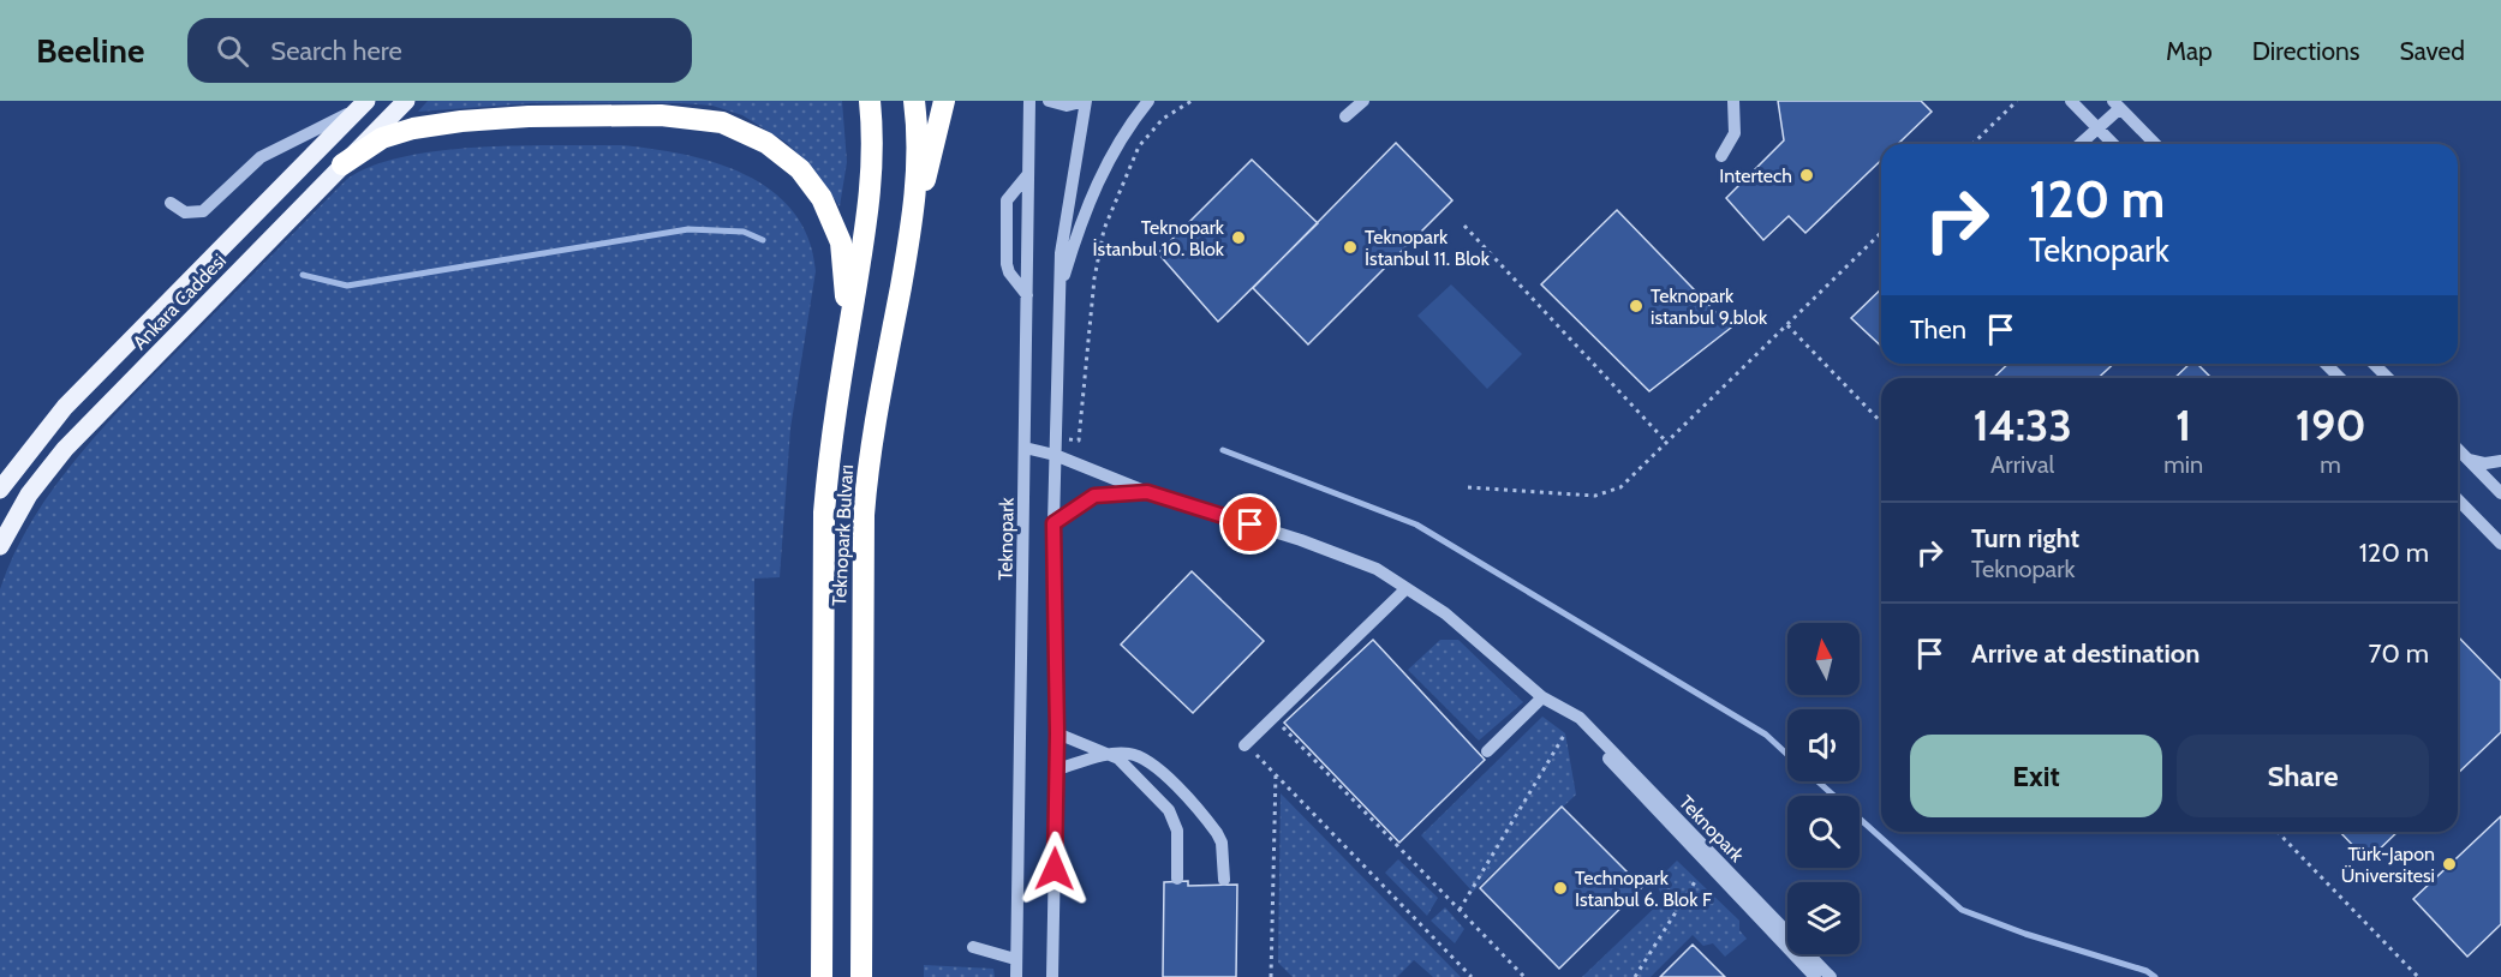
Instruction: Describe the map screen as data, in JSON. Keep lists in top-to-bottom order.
{
  "streets": {
    "highway": ["Teknopark Bulvarı"],
    "main road": ["Ankara Caddesi"],
    "street": ["Teknopark"]
  },
  "places": [
    "Intertech",
    "Teknopark İstanbul 10. Blok",
    "Teknopark İstanbul 11. Blok",
    "Teknopark istanbul 9.blok",
    "Türk-Japon Üniversitesi",
    "Technopark Istanbul 6. Blok F"
  ],
  "north": "top",
  "page": {
    "header": "Beeline",
    "search": "Search here",
    "nav": ["Map", "Directions", "Saved"],
    "turn": ["120 m", "Teknopark"],
    "then": "Then",
    "eta": [
      "14:33",
      "Arrival",
      "1",
      "min",
      "190",
      "m"
    ],
    "list": [
      {
        "name": "Turn right",
        "note": "Teknopark",
        "value": "120 m"
      },
      {
        "name": "Arrive at destination",
        "value": "70 m"
      }
    ],
    "buttons": ["Exit", "Share"]
  }
}
